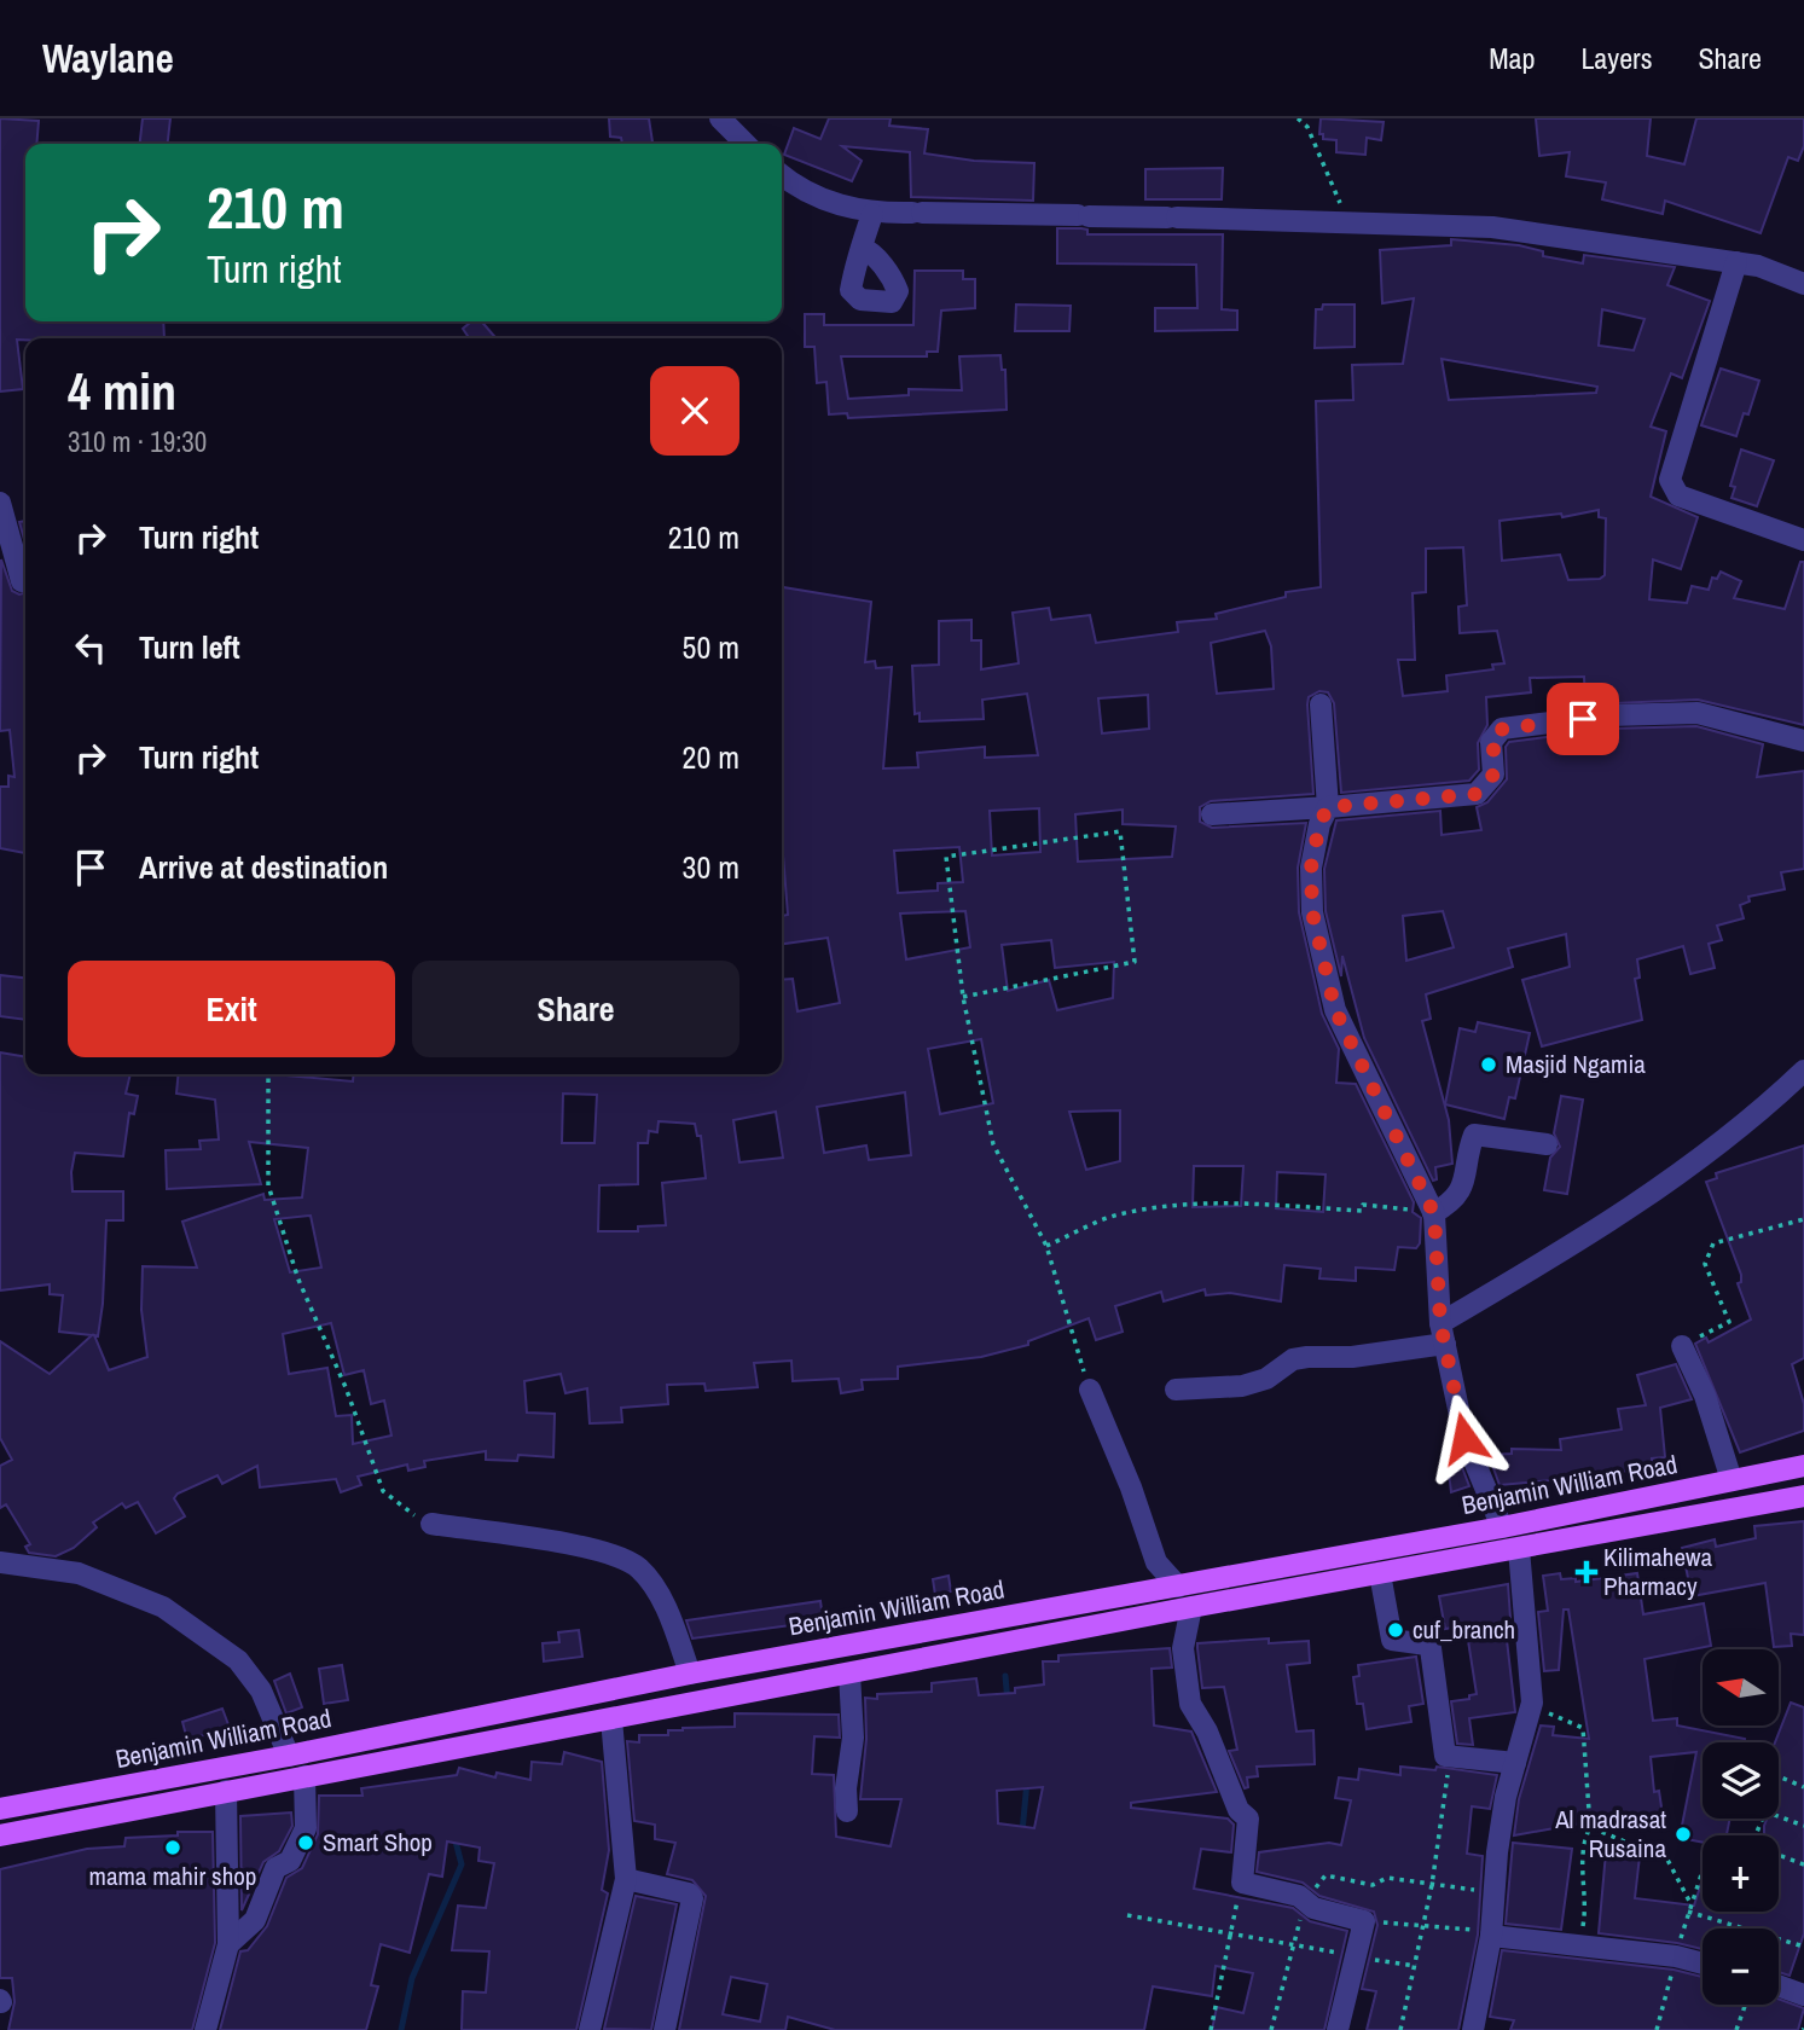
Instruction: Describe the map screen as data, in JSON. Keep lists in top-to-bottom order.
{
  "streets": {
    "main road": ["Benjamin William Road"]
  },
  "places": {
    "other": [
      "Masjid Ngamia",
      "cuf_branch",
      "Al madrasat Rusaina",
      "Smart Shop",
      "mama mahir shop"
    ],
    "health": ["Kilimahewa Pharmacy"]
  },
  "north": "left",
  "page": {
    "header": "Waylane",
    "nav": ["Map", "Layers", "Share"],
    "turn": ["210 m", "Turn right"],
    "heading": ["4 min", "310 m · 19:30"],
    "list": [
      {
        "name": "Turn right",
        "value": "210 m"
      },
      {
        "name": "Turn left",
        "value": "50 m"
      },
      {
        "name": "Turn right",
        "value": "20 m"
      },
      {
        "name": "Arrive at destination",
        "value": "30 m"
      }
    ],
    "buttons": ["Exit", "Share"],
    "map_buttons": ["+", "−"]
  }
}
